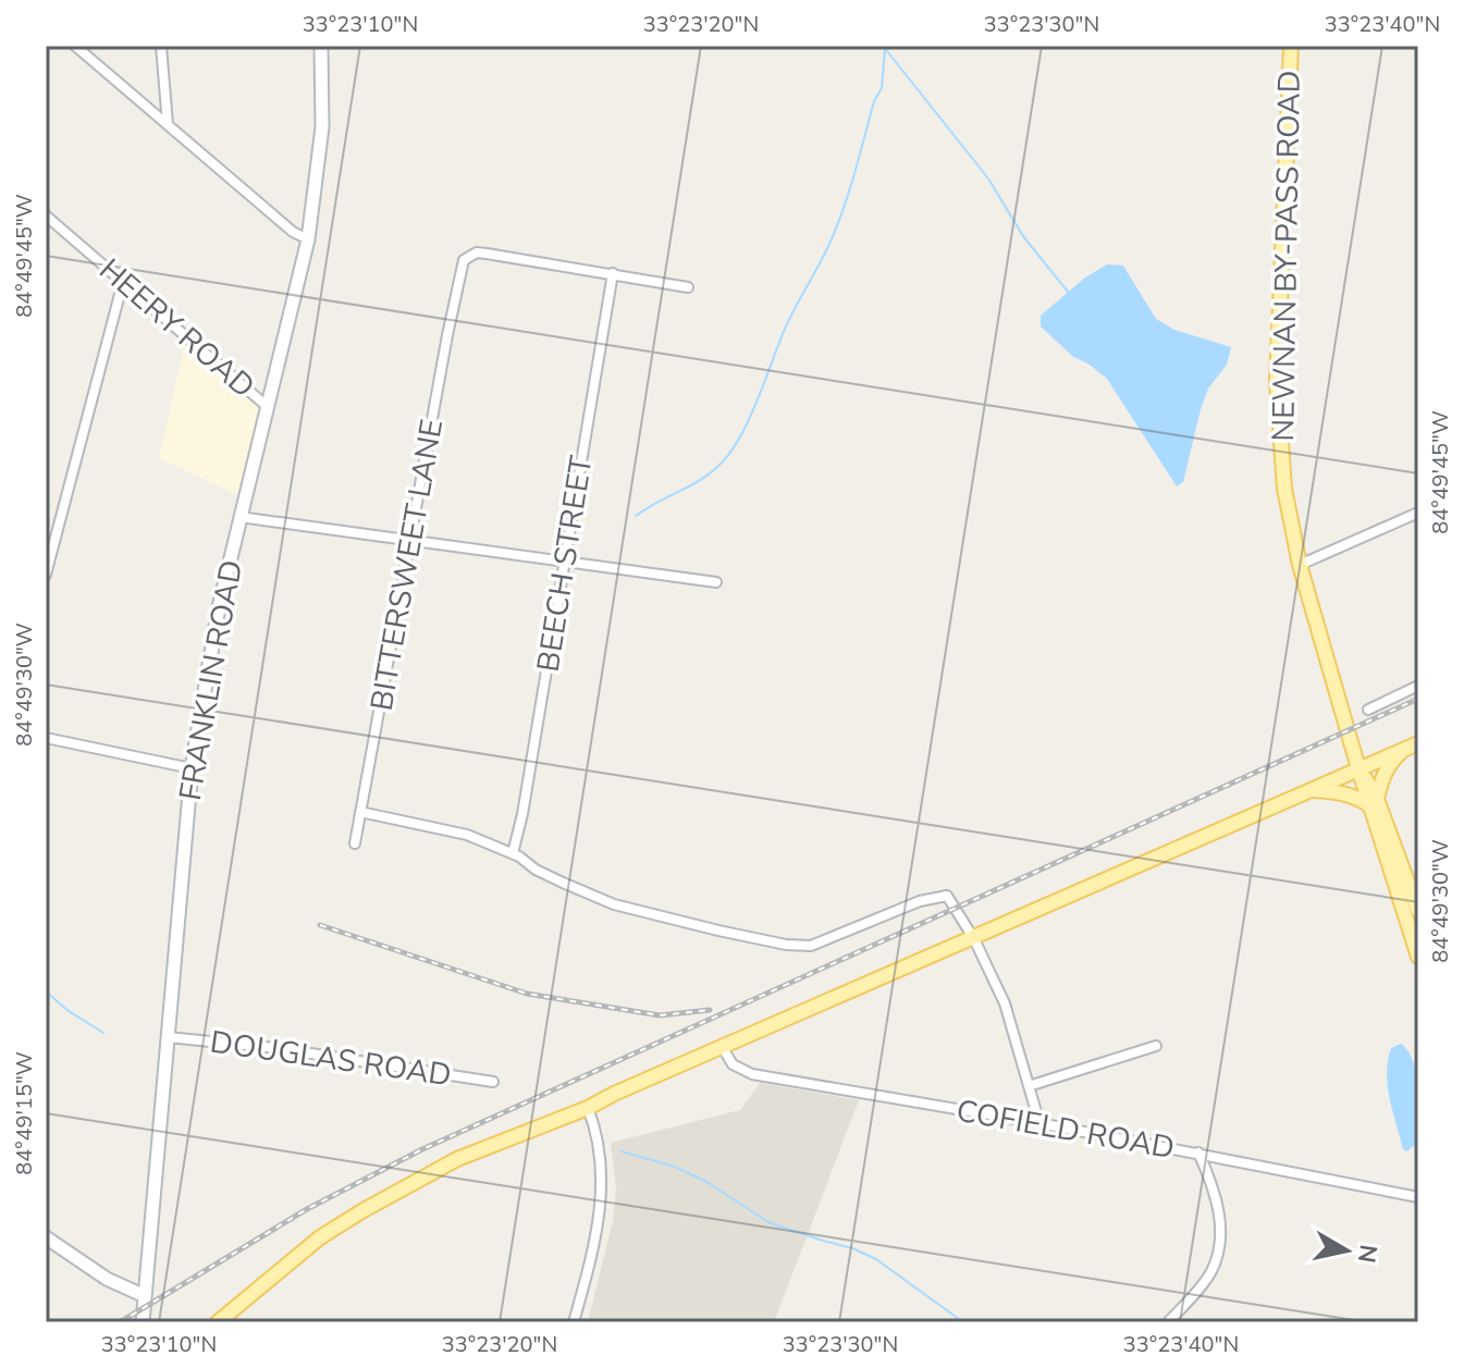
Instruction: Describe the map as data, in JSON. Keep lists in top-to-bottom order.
{
  "streets": {
    "main road": ["NEWNAN BY-PASS ROAD", "FRANKLIN ROAD"],
    "street": [
      "HEERY ROAD",
      "BEECH STREET",
      "BITTERSWEET LANE",
      "DOUGLAS ROAD",
      "COFIELD ROAD"
    ]
  },
  "crossings": [
    ["HEERY ROAD", "FRANKLIN ROAD"],
    ["BEECH STREET", "BITTERSWEET LANE"],
    ["FRANKLIN ROAD", "DOUGLAS ROAD"]
  ],
  "north": "right",
  "coordinates": [
    "33°23'10\"N",
    "33°23'20\"N",
    "33°23'30\"N",
    "33°23'40\"N",
    "84°49'45\"W",
    "84°49'30\"W",
    "84°49'15\"W"
  ]
}
